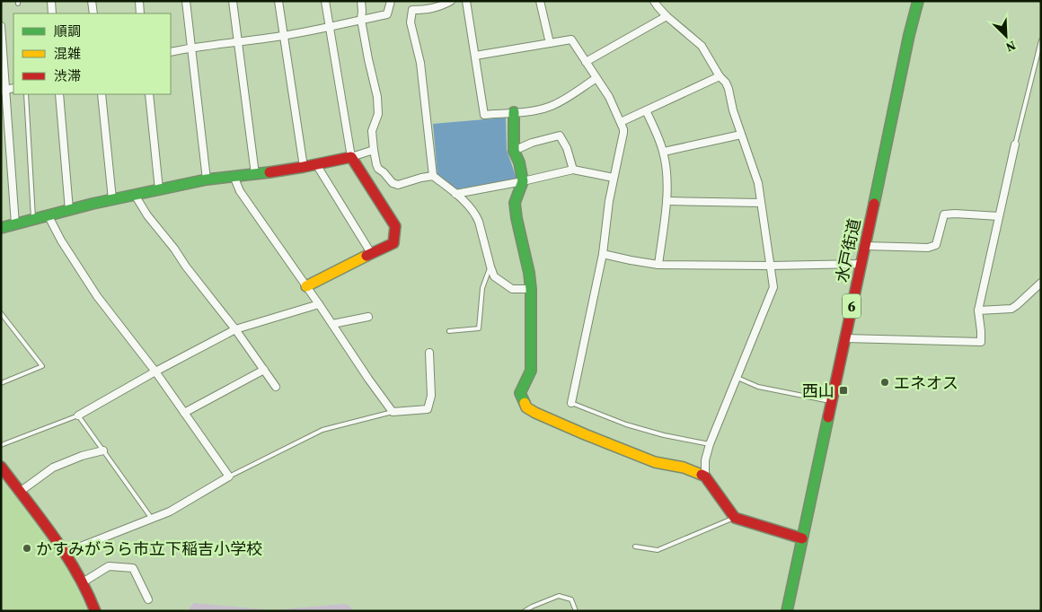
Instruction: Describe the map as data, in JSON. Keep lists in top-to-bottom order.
{
  "streets": {
    "main road": ["水戸街道", "6"]
  },
  "places": {
    "other": ["エネオス", "かすみがうら市立下稲吉小学校"],
    "transit": ["西山"]
  },
  "legend": ["順調", "混雑", "渋滞"],
  "north": "bottom right"
}
